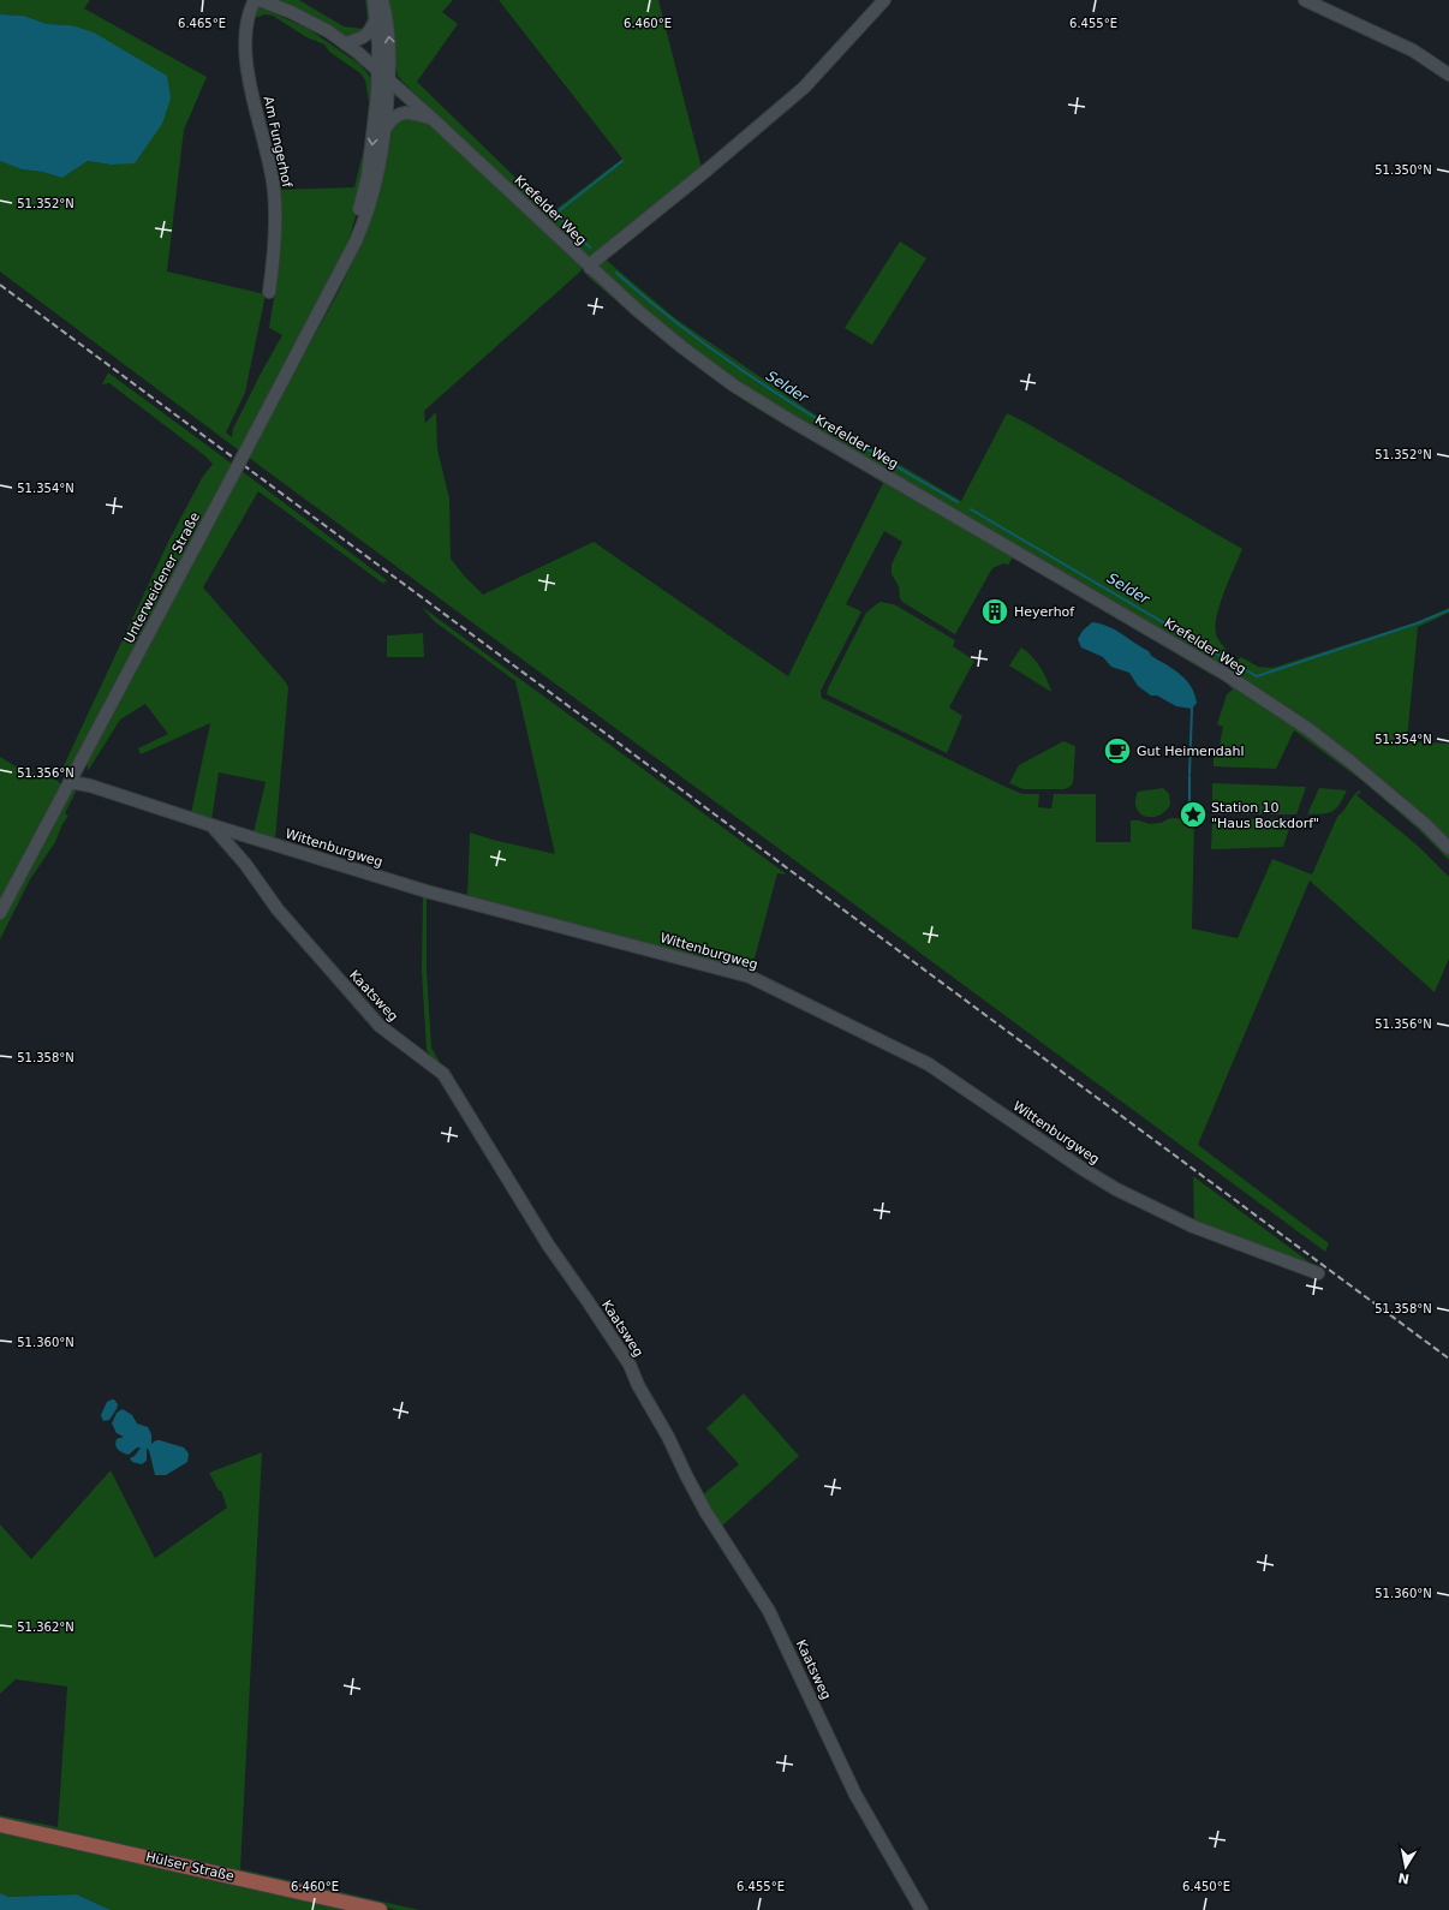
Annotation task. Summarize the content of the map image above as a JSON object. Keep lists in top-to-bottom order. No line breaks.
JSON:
{"streets":{"main road":["Hülser Straße"],"street":["Am Fungerhof","Krefelder Weg","Unterweidener Straße","Wittenburgweg","Kaatsweg"]},"crossings":[["Krefelder Weg","Unterweidener Straße"],["Unterweidener Straße","Wittenburgweg"],["Wittenburgweg","Kaatsweg"]],"water":["Selder"],"places":{"building":["Heyerhof"],"cafe":["Gut Heimendahl"],"place":["Station 10 \"Haus Bockdorf\""]},"north":"bottom","coordinates":["6.465°E","6.460°E","6.455°E","51.350°N","51.352°N","51.354°N","51.356°N","51.358°N","51.360°N","51.362°N","6.450°E"]}
